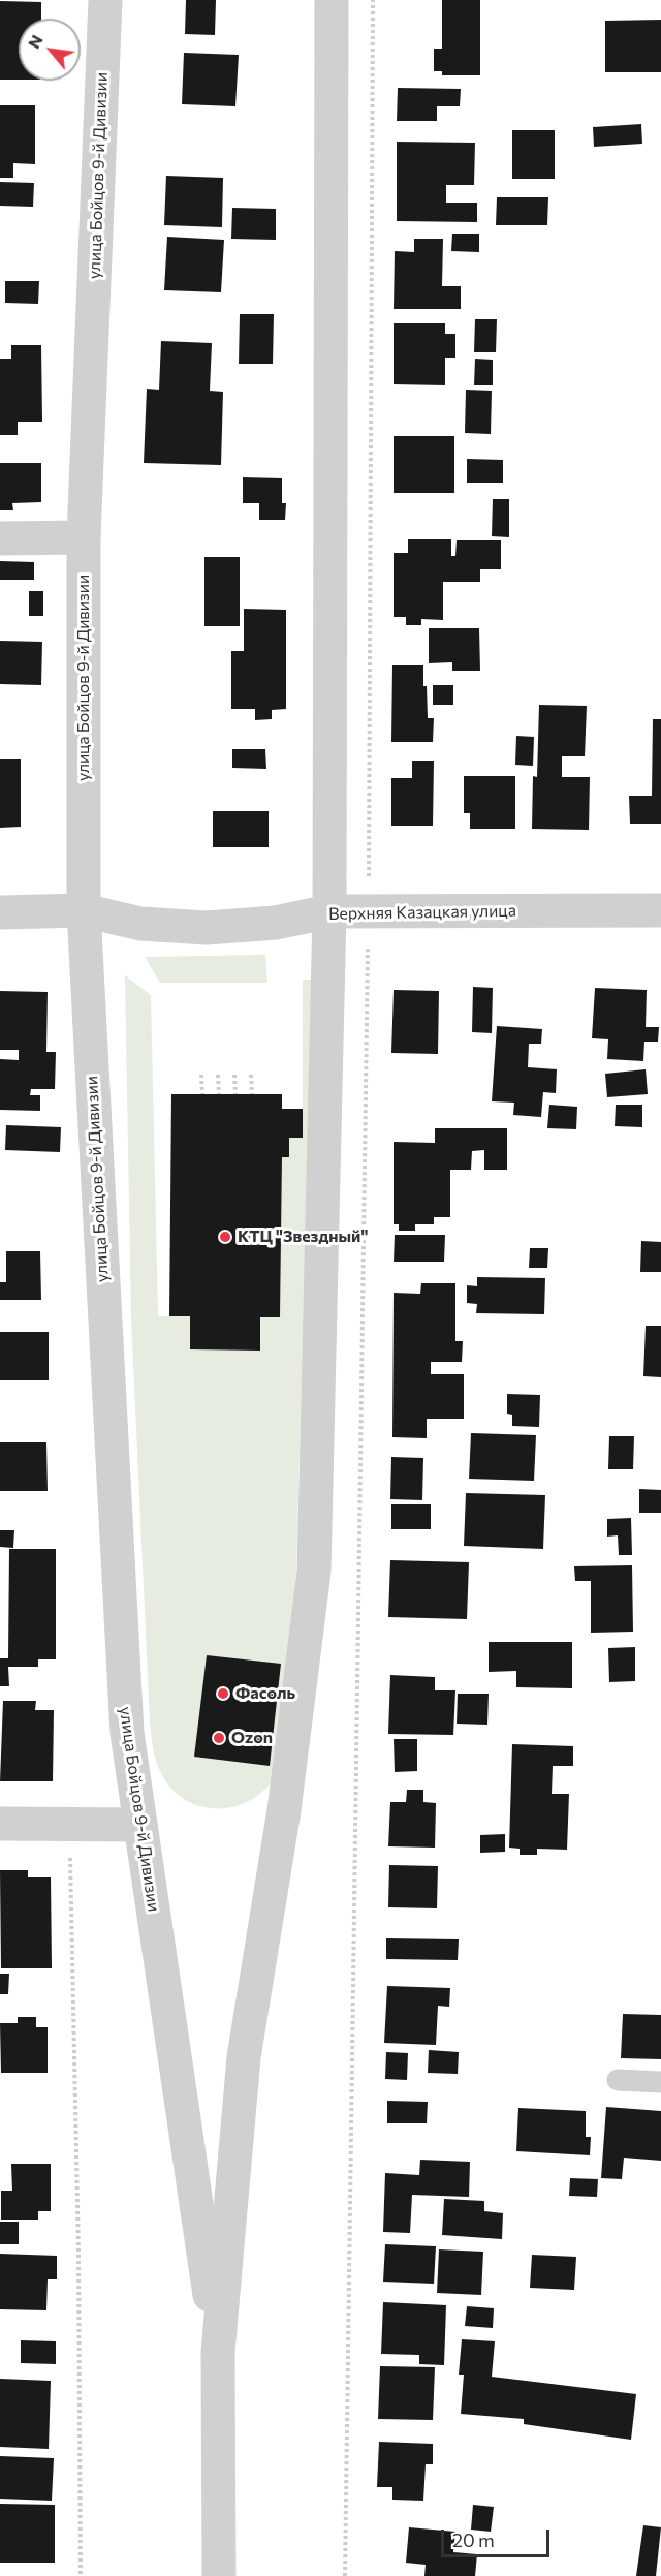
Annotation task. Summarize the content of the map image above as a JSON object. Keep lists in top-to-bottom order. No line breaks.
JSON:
{"streets":{"street":["улица Бойцов 9-й Дивизии","Верхняя Казацкая улица"]},"crossings":[["улица Бойцов 9-й Дивизии","Верхняя Казацкая улица"]],"places":["КТЦ \"Звездный\"","Фасоль","Ozon"],"scale_bar":"20 m","north":"top left"}
